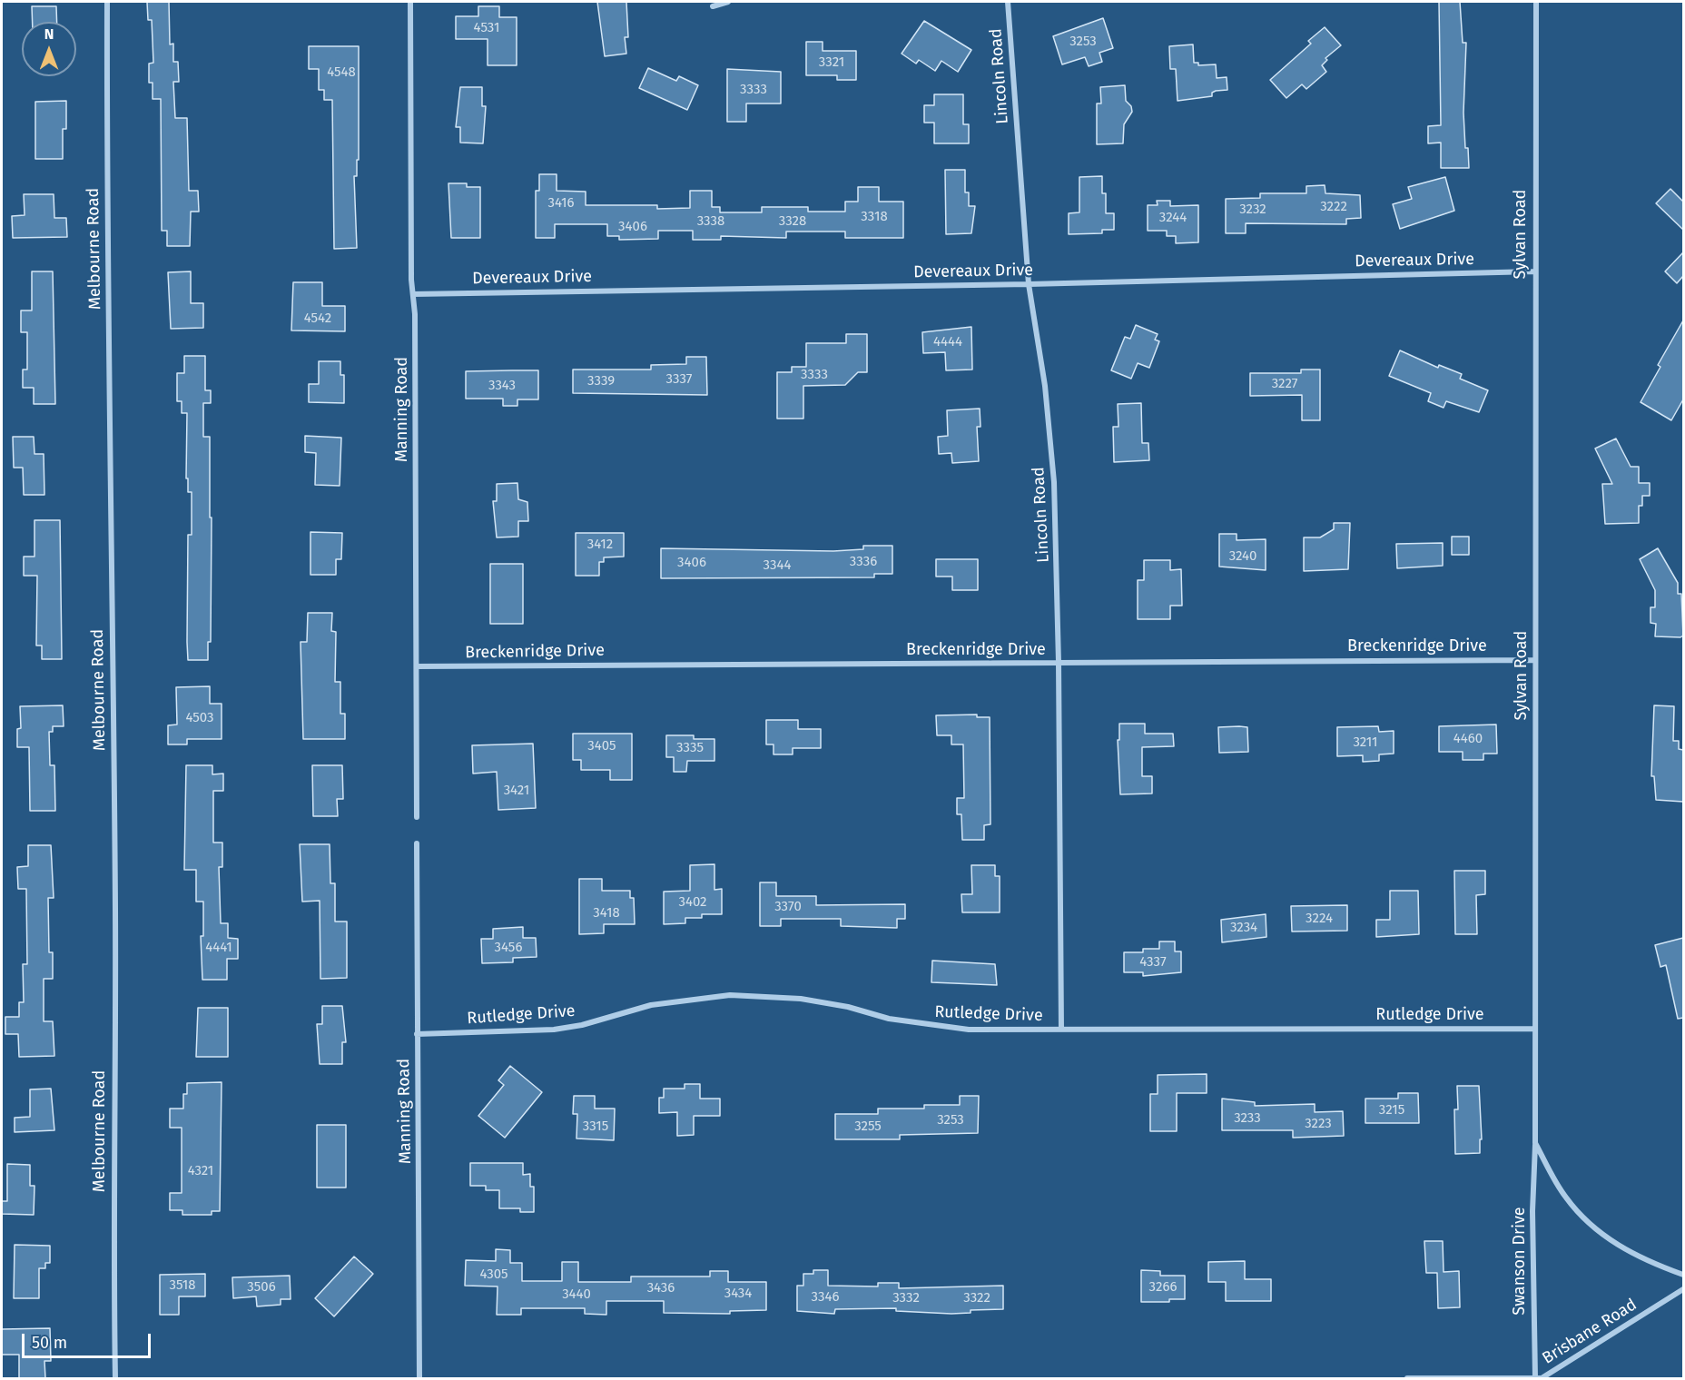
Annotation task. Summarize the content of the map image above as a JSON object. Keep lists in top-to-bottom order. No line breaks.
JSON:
{"streets":{"street":["Lincoln Road","Sylvan Road","Melbourne Road","Devereaux Drive","Manning Road","Breckenridge Drive","Rutledge Drive","Swanson Drive","Brisbane Road"]},"crossings":[["Lincoln Road","Devereaux Drive"],["Lincoln Road","Breckenridge Drive"],["Lincoln Road","Rutledge Drive"],["Sylvan Road","Devereaux Drive"],["Sylvan Road","Breckenridge Drive"],["Sylvan Road","Rutledge Drive"],["Sylvan Road","Swanson Drive"],["Devereaux Drive","Manning Road"],["Manning Road","Breckenridge Drive"],["Manning Road","Rutledge Drive"],["Swanson Drive","Brisbane Road"]],"house_numbers":["4531","3253","3321","4548","3333","3416","3222","3232","3318","3244","3338","3328","3406","4542","4444","3333","3337","3339","3227","3343","3412","3240","3336","3406","3344","4503","4460","3211","3405","3335","3421","3402","3370","3418","3224","3234","4441","3456","4337","3215","3233","3253","3223","3315","3255","4321","4305","3518","3506","3266","3436","3434","3440","3346","3332","3322"],"scale_bar":"50 m","north":"top"}
